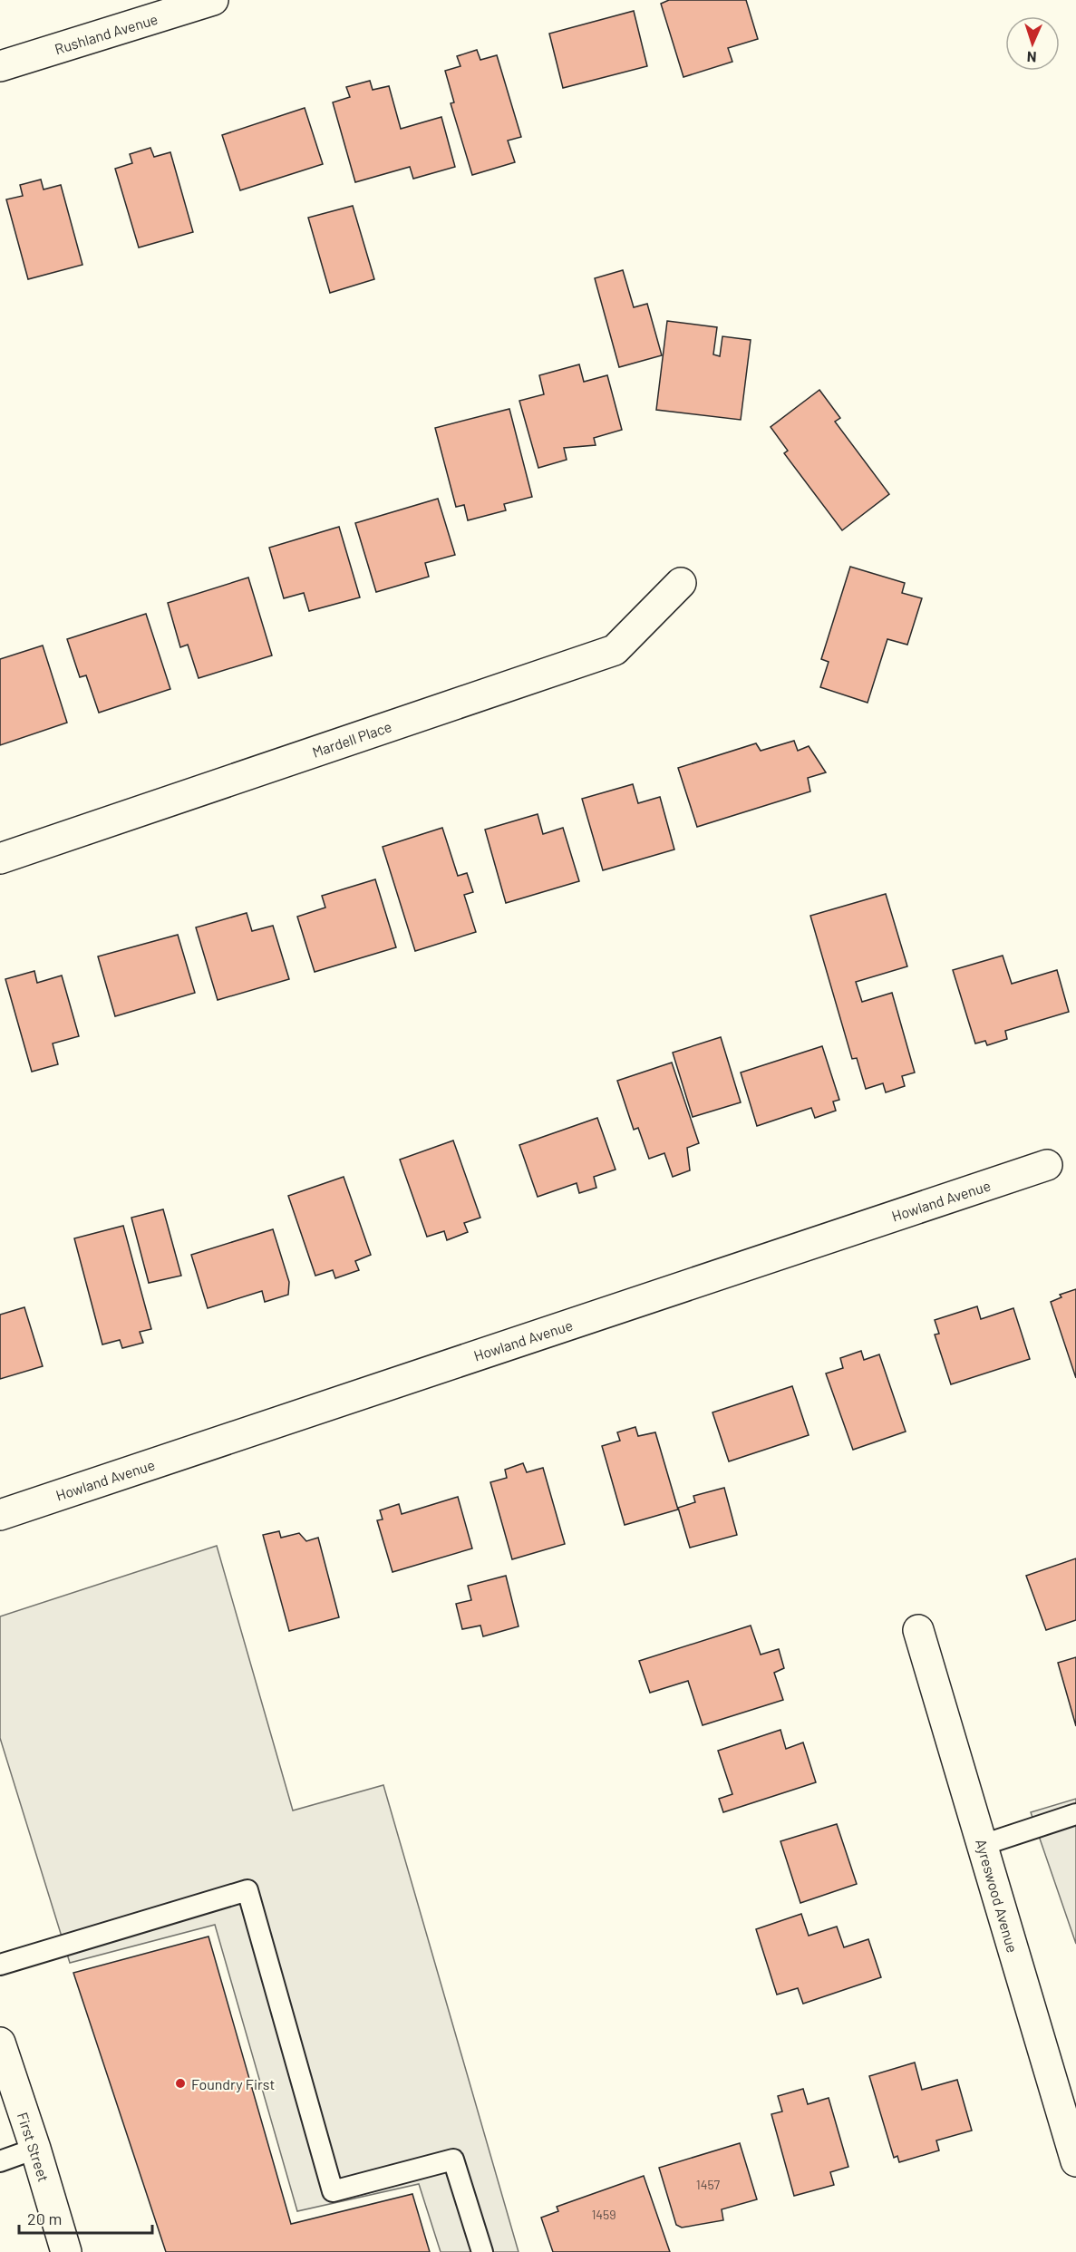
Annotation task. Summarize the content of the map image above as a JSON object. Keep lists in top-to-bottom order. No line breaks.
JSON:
{"streets":{"street":["Rushland Avenue","Mardell Place","Howland Avenue","Ayreswood Avenue","First Street"]},"places":["Foundry First"],"house_numbers":["1457","1459"],"scale_bar":"20 m","north":"bottom"}
